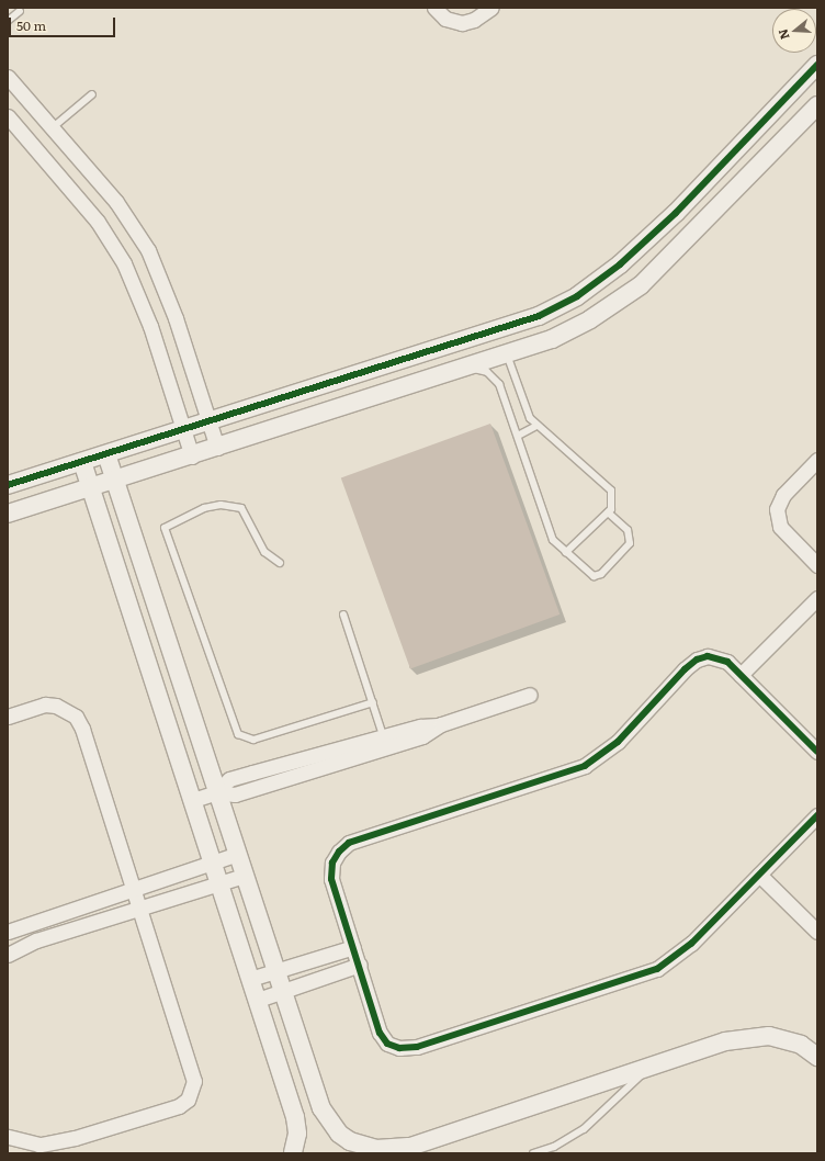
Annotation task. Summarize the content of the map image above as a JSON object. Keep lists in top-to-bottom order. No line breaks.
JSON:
{"scale_bar":"50 m","north":"left"}
